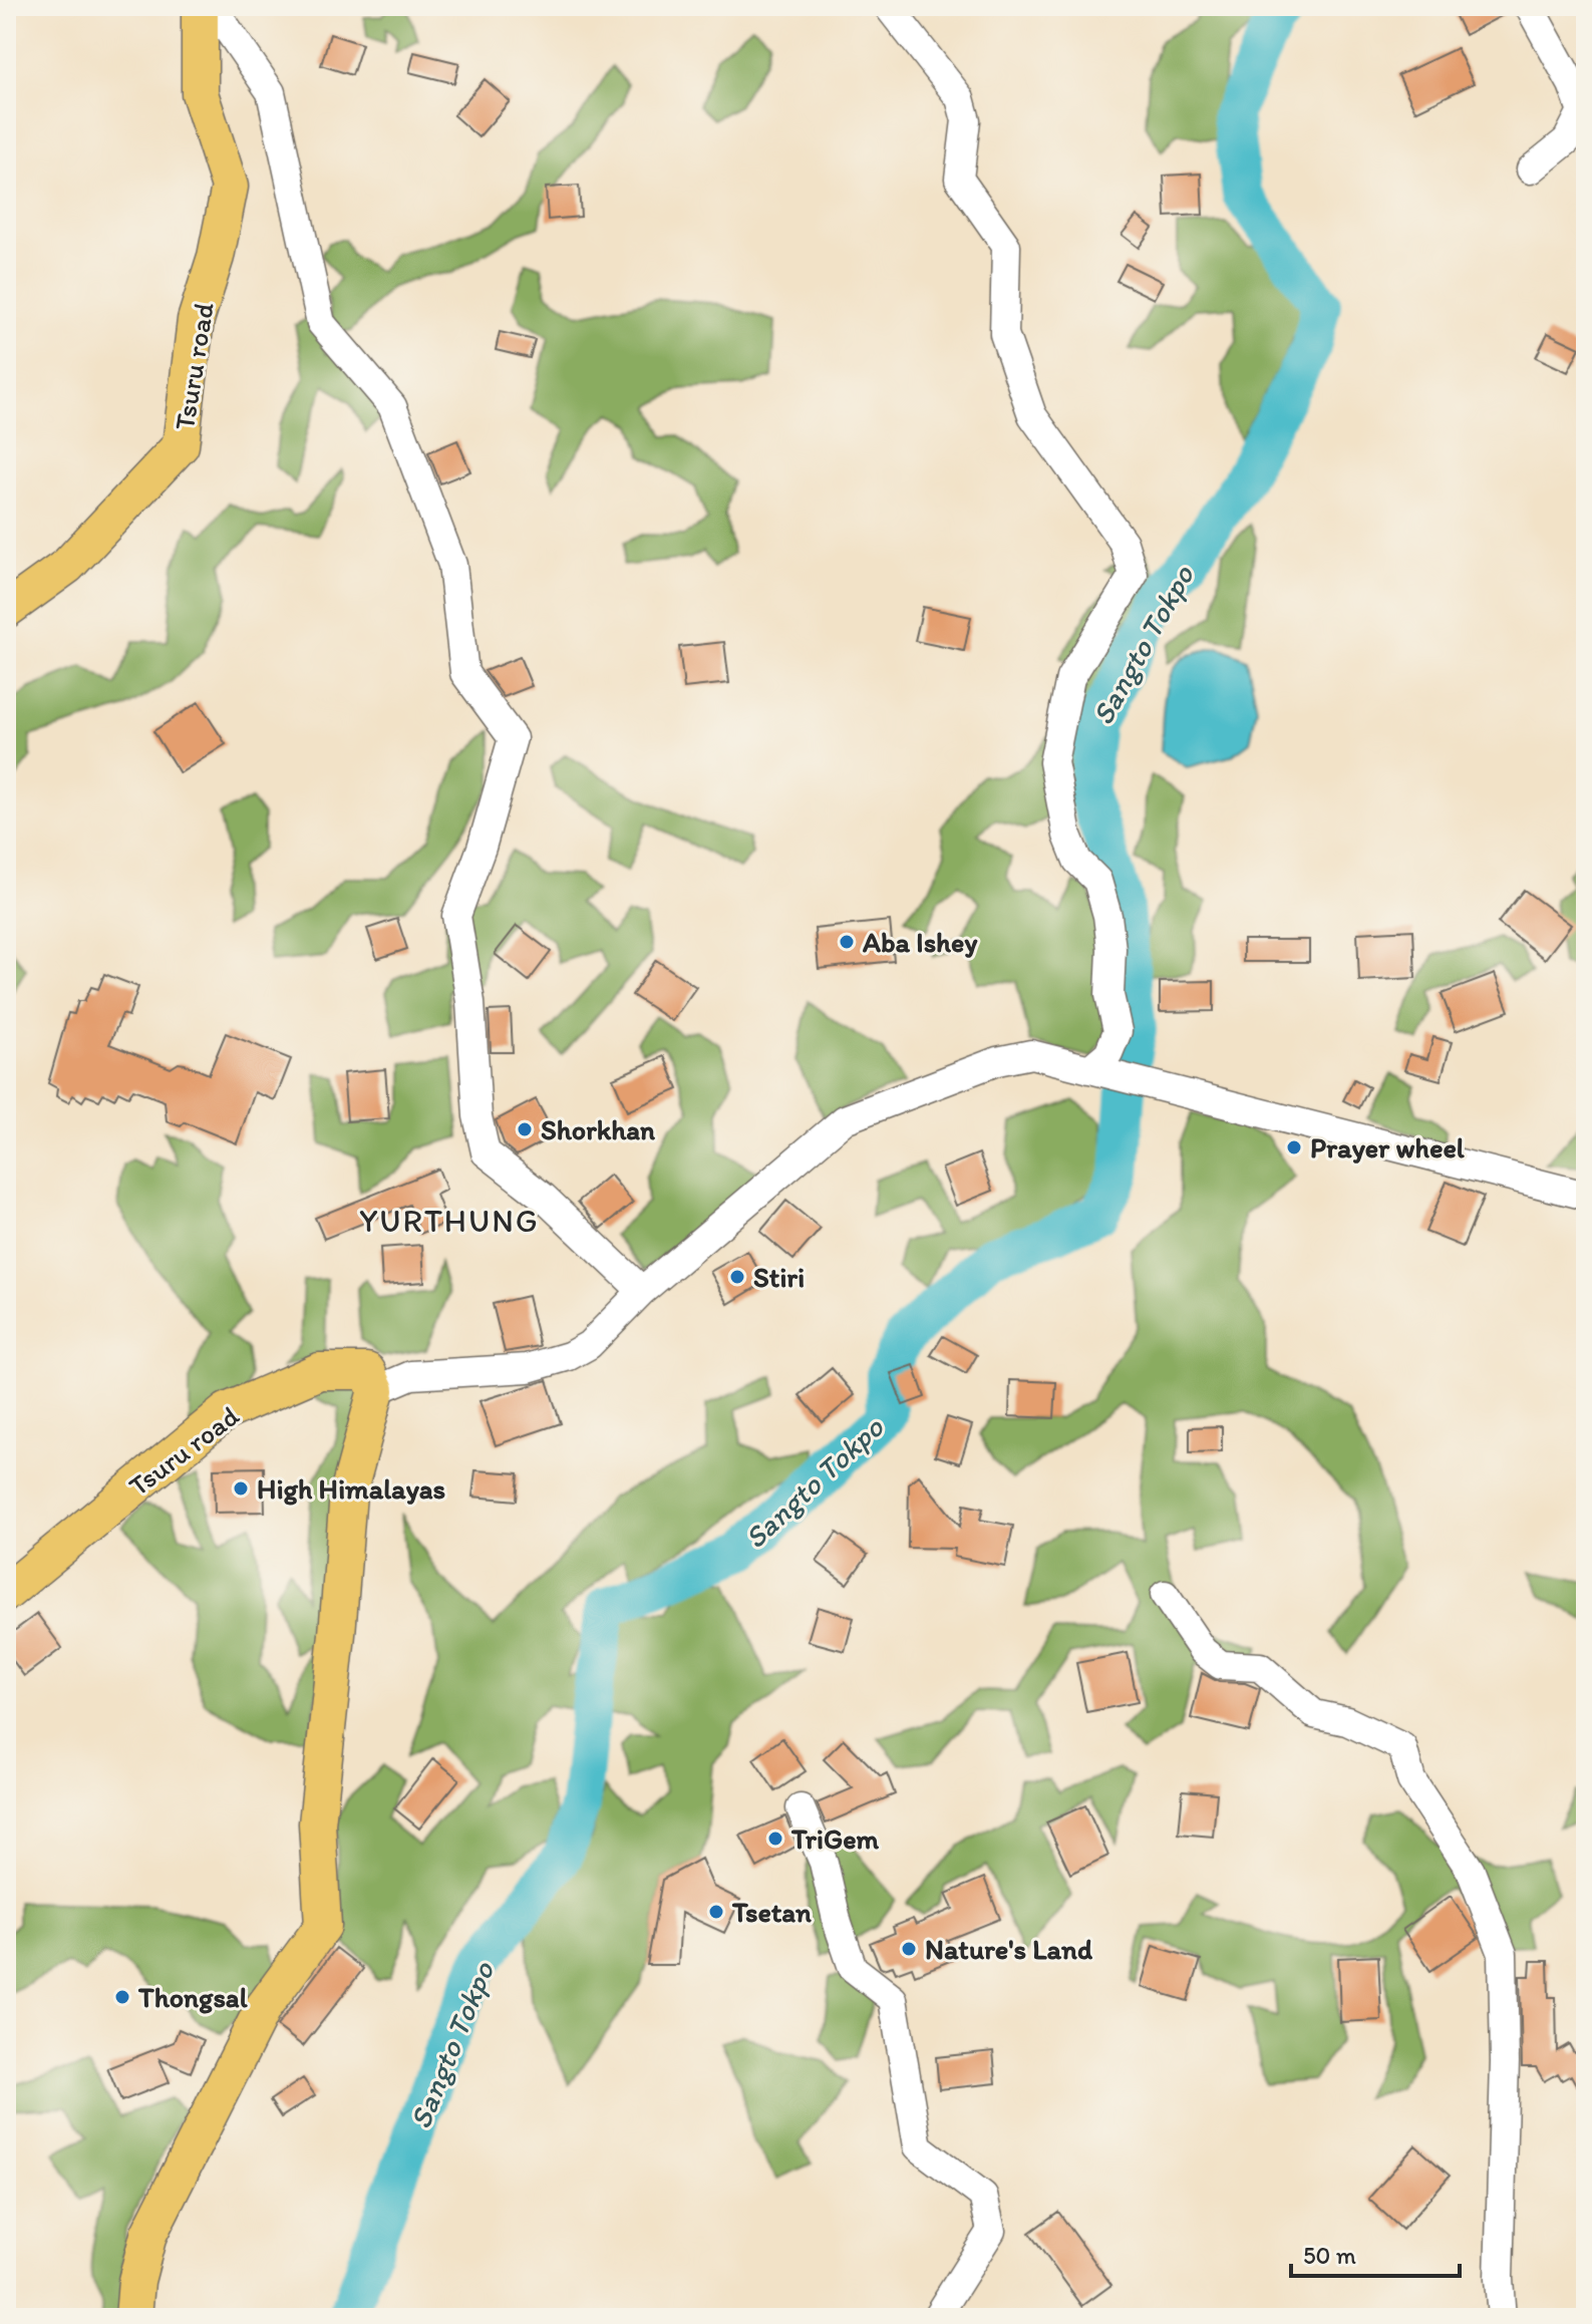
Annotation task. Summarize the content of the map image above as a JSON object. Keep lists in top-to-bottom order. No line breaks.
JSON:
{"streets":{"main road":["Tsuru road"]},"districts":["YURTHUNG"],"water":["Sangto Tokpo"],"places":["Aba Ishey","Shorkhan","Prayer wheel","Stiri","High Himalayas","TriGem","Tsetan","Nature's Land","Thongsal"],"scale_bar":"50 m"}
